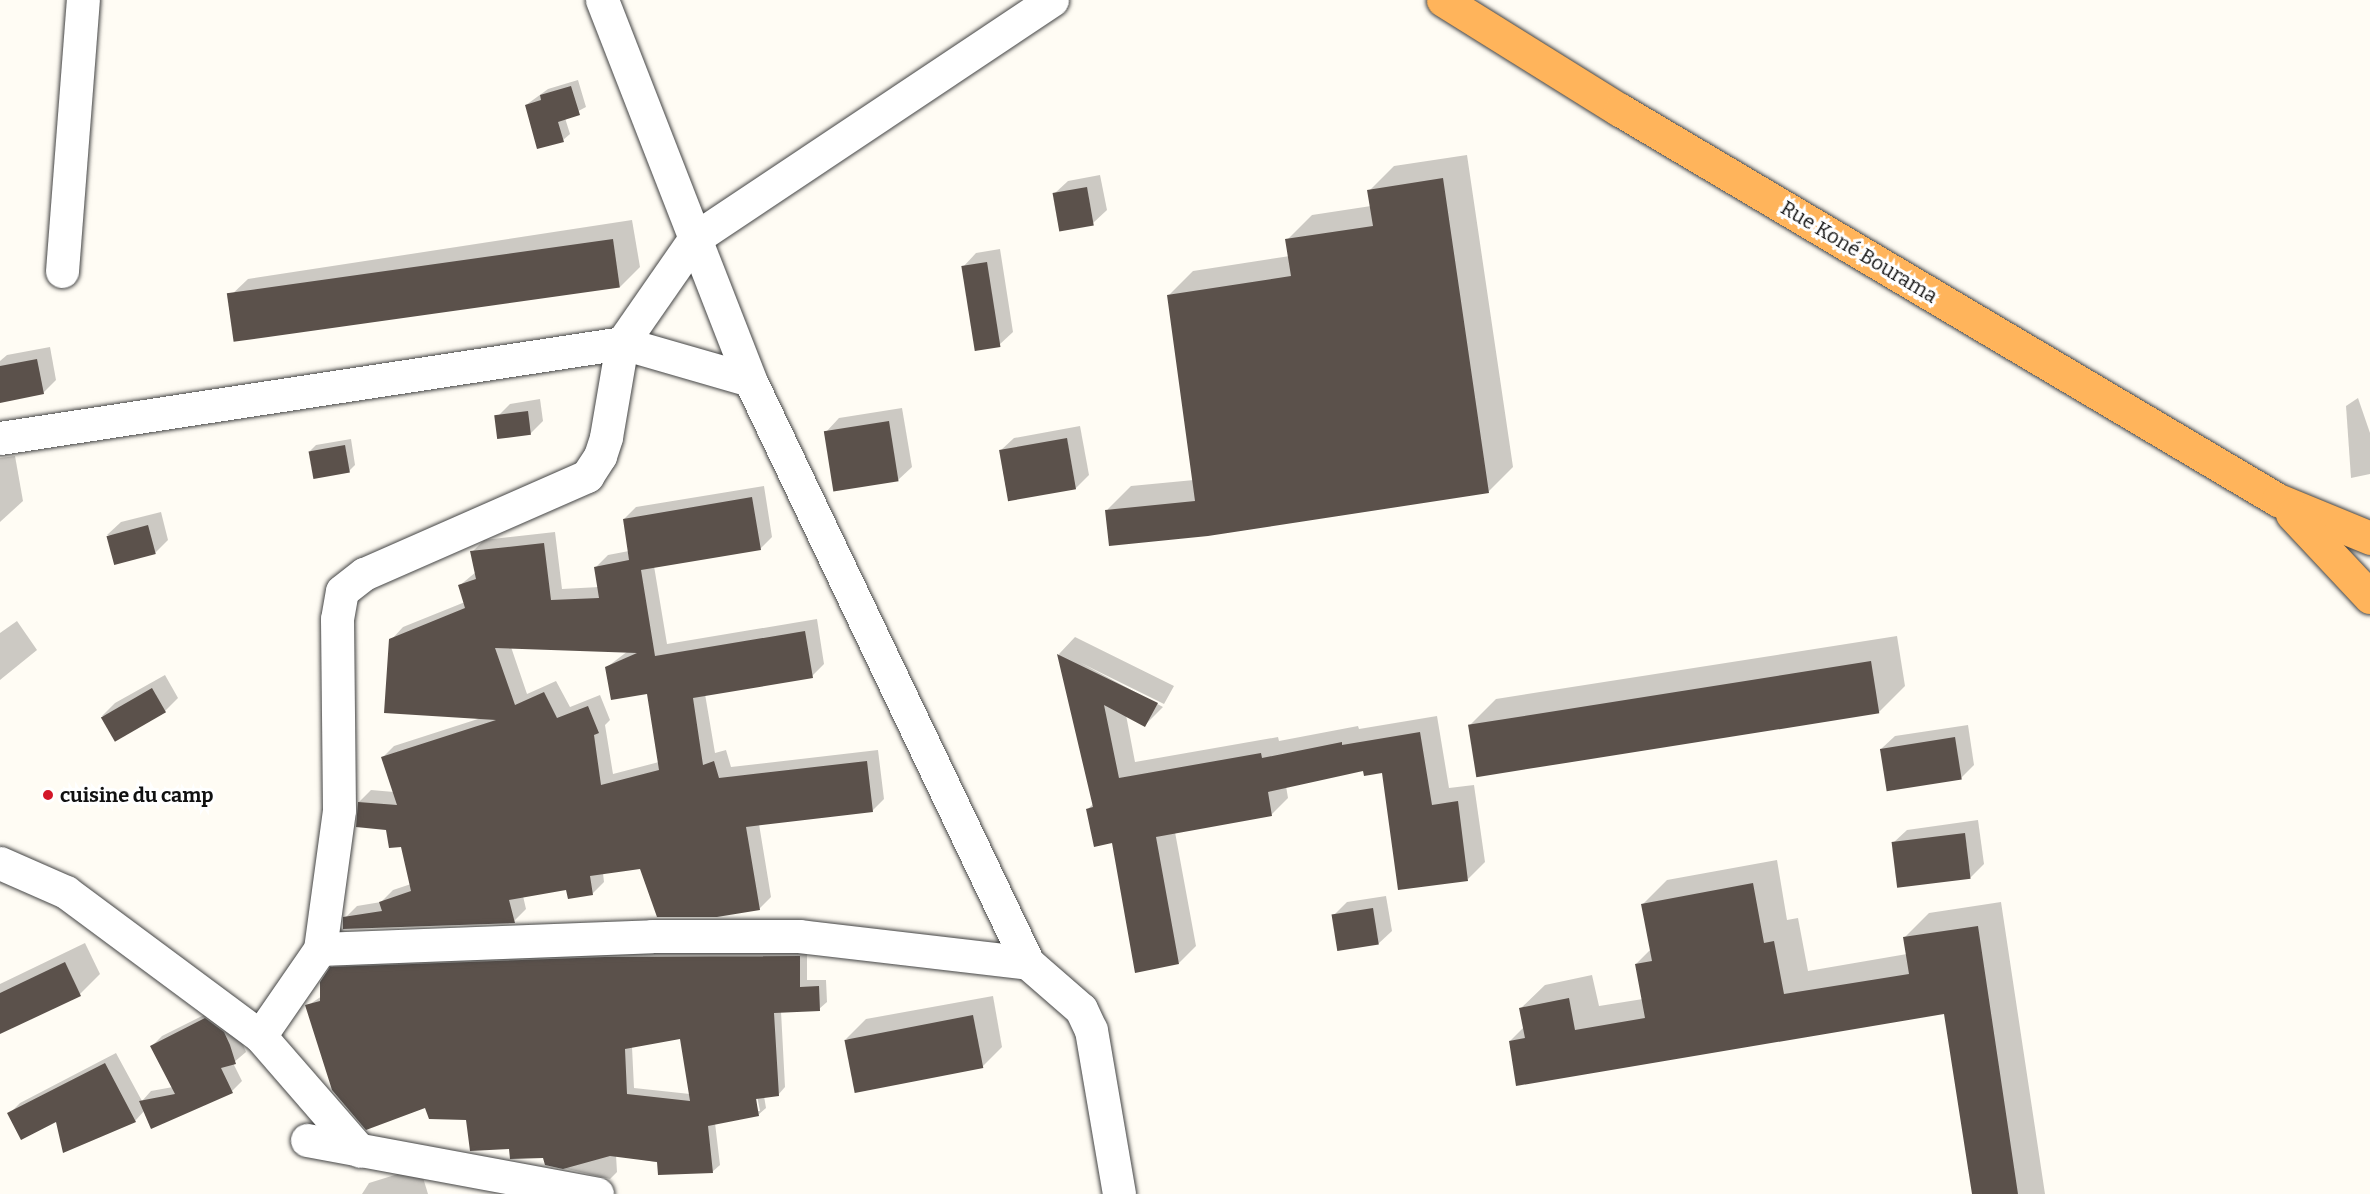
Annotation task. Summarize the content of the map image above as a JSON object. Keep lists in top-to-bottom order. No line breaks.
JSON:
{"streets":{"highway":["Rue Koné Bourama"]},"places":["cuisine du camp"]}
